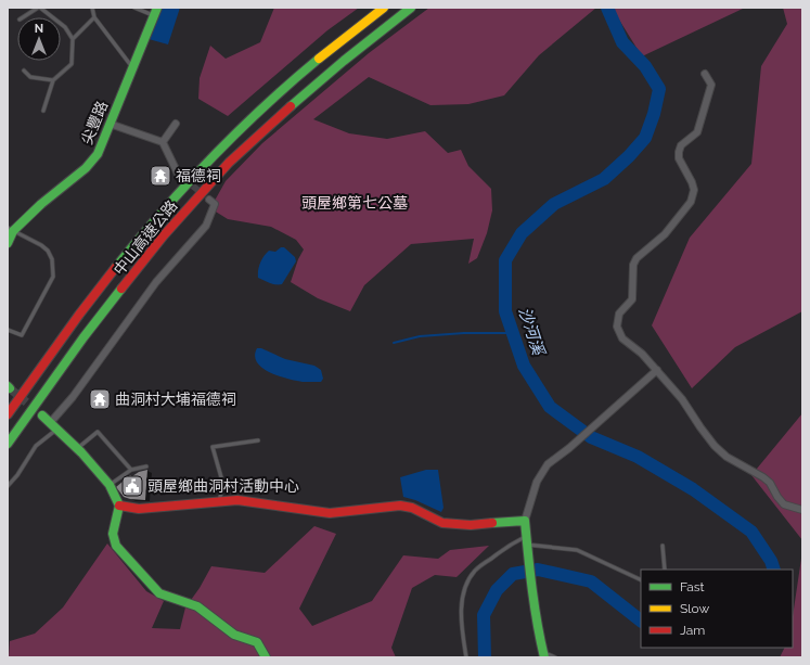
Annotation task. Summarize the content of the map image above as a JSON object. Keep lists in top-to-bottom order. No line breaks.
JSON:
{"streets":{"main road":["尖豐路","中山高速公路"]},"water":["沙河溪"],"parks":["頭屋鄉第七公墓"],"places":{"temple":["福德祠","曲洞村大埔福德祠"],"public building":["頭屋鄉曲洞村活動中心"]},"legend":["Fast","Slow","Jam"],"north":"top"}
